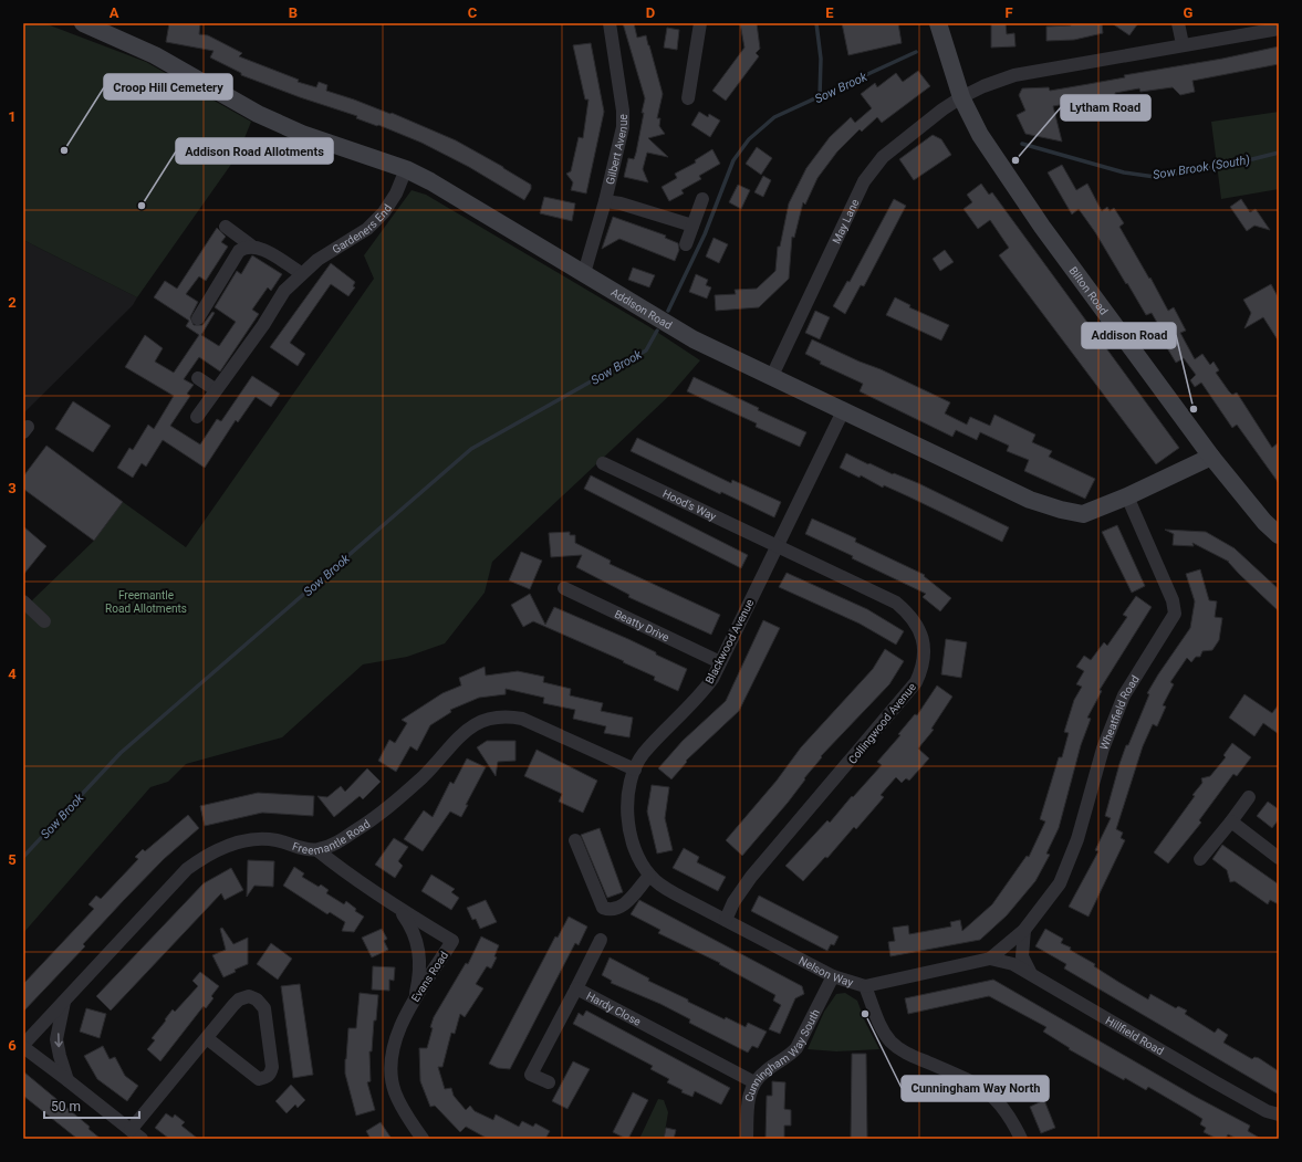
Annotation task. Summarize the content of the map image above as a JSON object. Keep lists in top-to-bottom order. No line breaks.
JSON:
{"streets":{"street":["Gilbert Avenue","May Lane","Gardeners End","Bilton Road","Addison Road","Hood's Way","Beatty Drive","Blackwood Avenue","Wheatfield Road","Collingwood Avenue","Freemantle Road","Nelson Way","Evans Road","Hardy Close","Hillfield Road","Cunningham Way South"]},"crossings":[["Gilbert Avenue","Addison Road"],["May Lane","Bilton Road"],["May Lane","Addison Road"],["Gardeners End","Addison Road"],["Bilton Road","Addison Road"],["Addison Road","Blackwood Avenue"],["Addison Road","Wheatfield Road"],["Hood's Way","Blackwood Avenue"],["Hood's Way","Collingwood Avenue"],["Beatty Drive","Blackwood Avenue"],["Blackwood Avenue","Collingwood Avenue"],["Blackwood Avenue","Freemantle Road"],["Blackwood Avenue","Nelson Way"],["Wheatfield Road","Nelson Way"],["Wheatfield Road","Hillfield Road"],["Collingwood Avenue","Nelson Way"],["Freemantle Road","Evans Road"],["Nelson Way","Cunningham Way South"],["Hardy Close","Cunningham Way South"]],"water":["Sow Brook","Sow Brook (South)"],"parks":["Freemantle Road Allotments"],"places":["Croop Hill Cemetery","Lytham Road","Addison Road Allotments","Addison Road","Cunningham Way North"],"scale_bar":"50 m","grid":{"columns":["A","B","C","D","E","F","G"],"rows":["1","2","3","4","5","6"]}}
